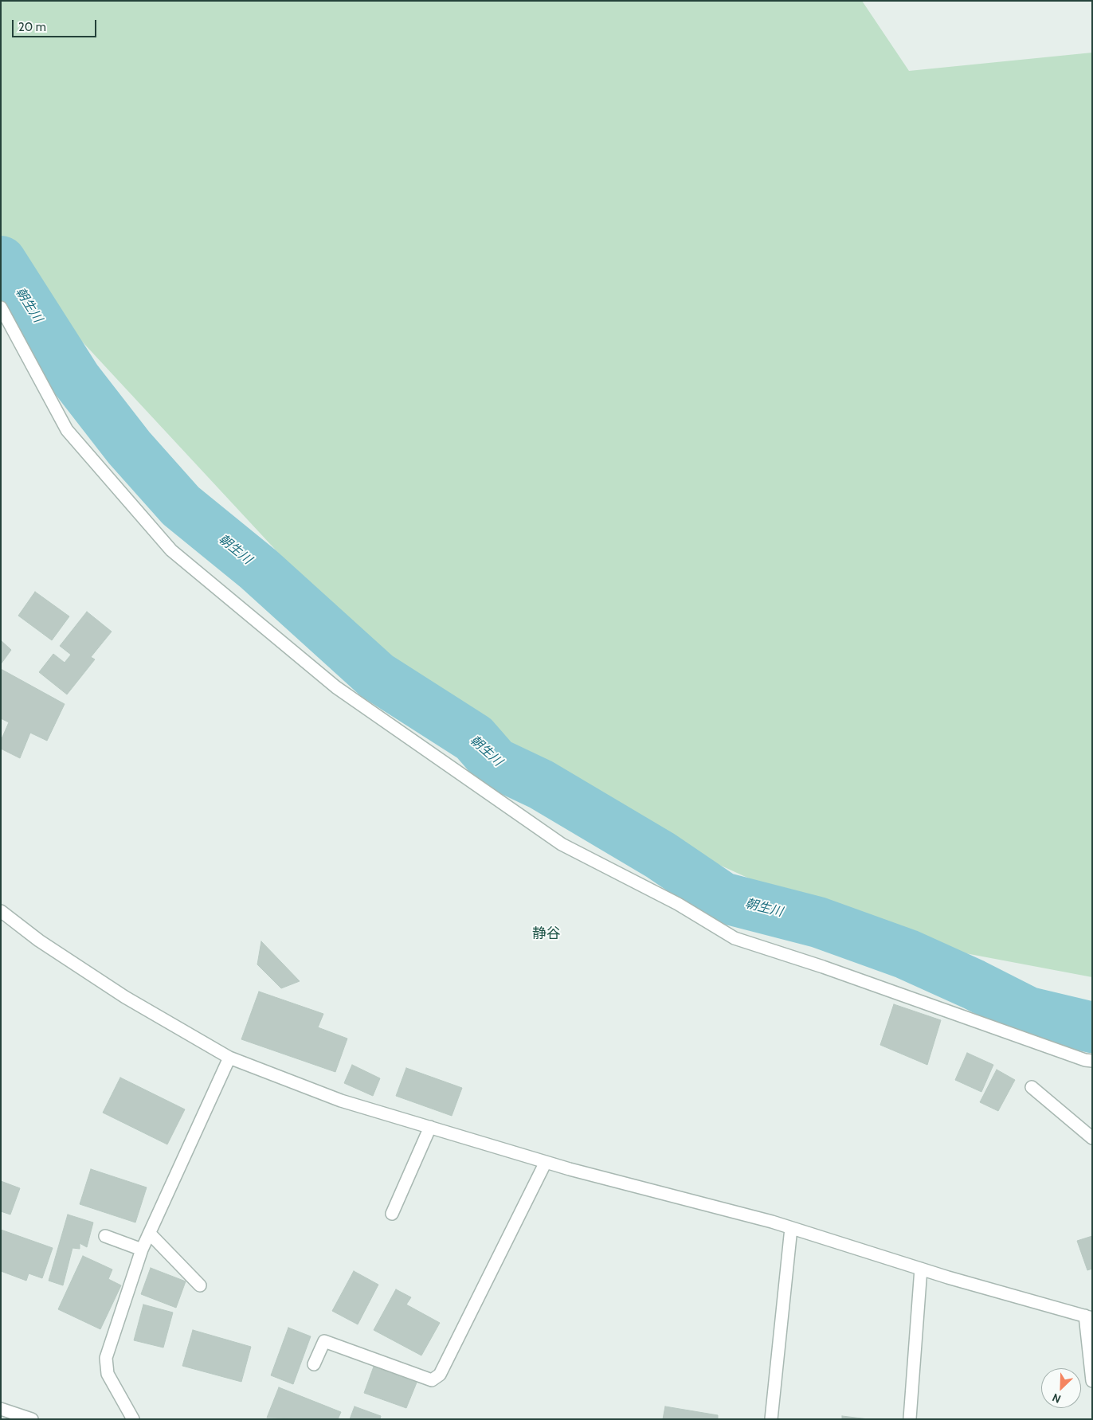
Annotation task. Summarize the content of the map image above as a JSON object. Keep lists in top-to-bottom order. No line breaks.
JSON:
{"districts":["静谷"],"water":["朝生川"],"scale_bar":"20 m","north":"bottom left"}
